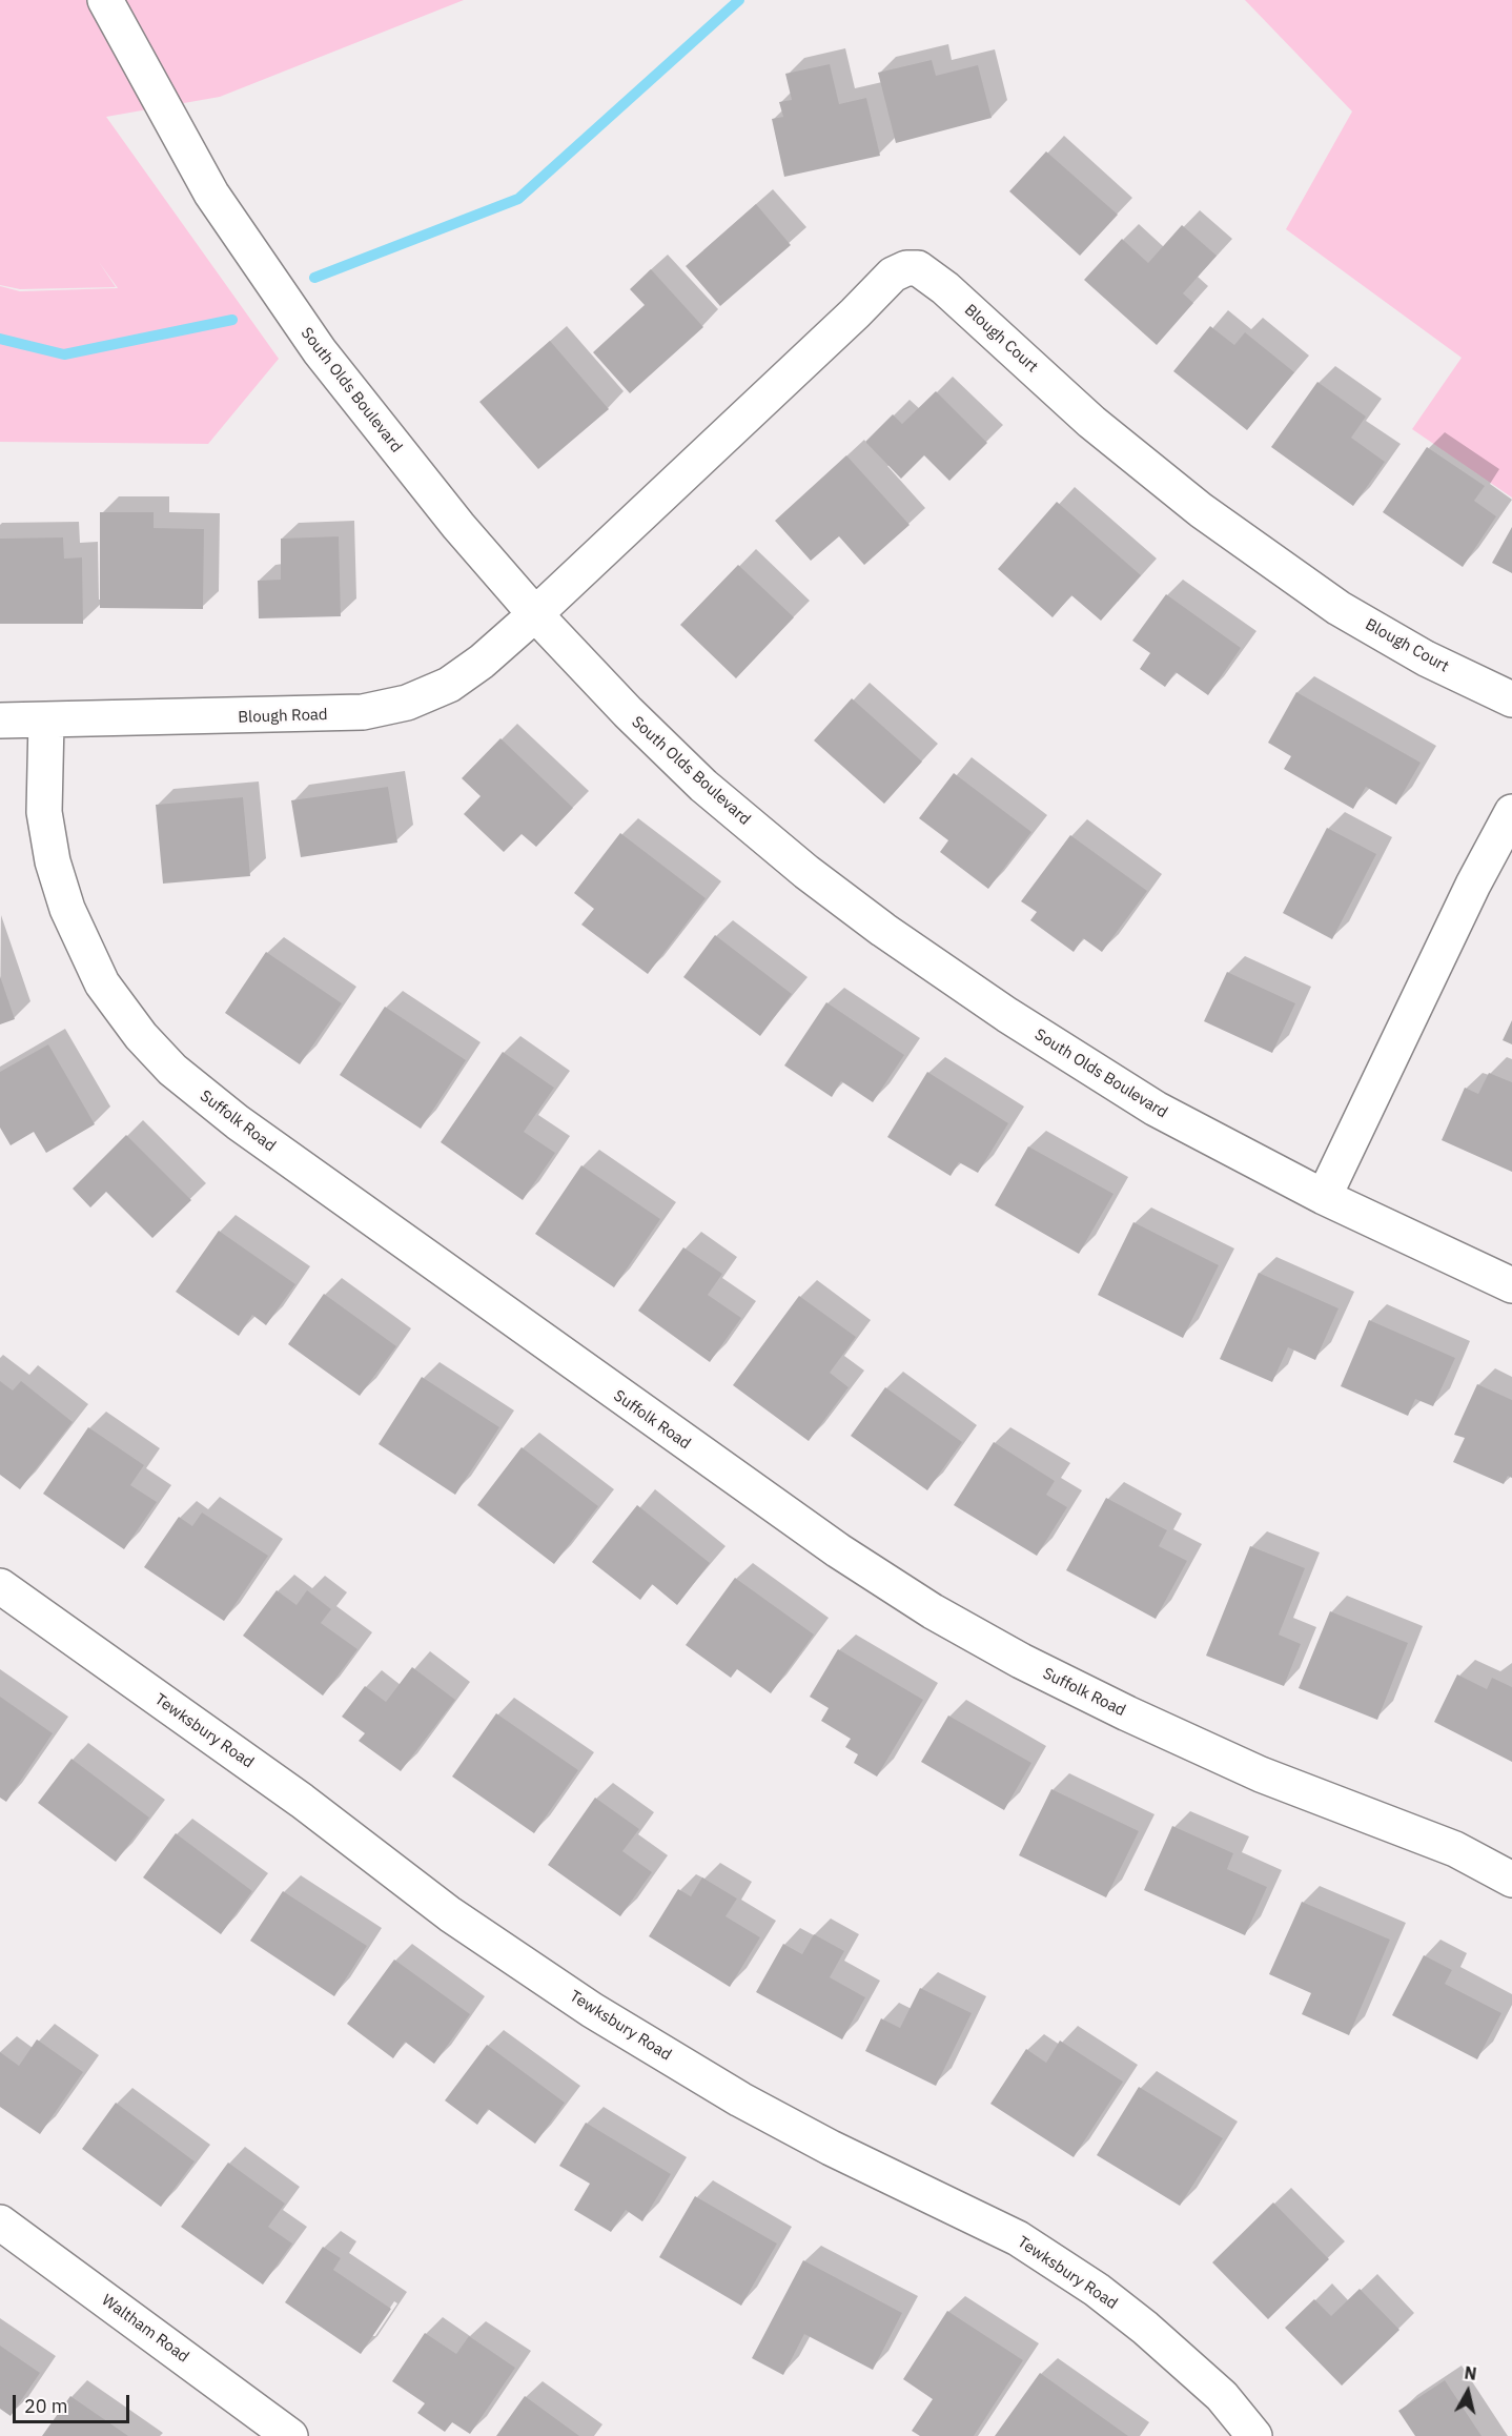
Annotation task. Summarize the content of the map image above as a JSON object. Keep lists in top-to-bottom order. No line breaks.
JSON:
{"streets":{"street":["Blough Court","South Olds Boulevard","Blough Road","Suffolk Road","Tewksbury Road","Waltham Road"]},"crossings":[["Blough Court","South Olds Boulevard"],["Blough Court","Blough Road"],["South Olds Boulevard","Blough Road"],["Blough Road","Suffolk Road"]],"scale_bar":"20 m","north":"top"}
